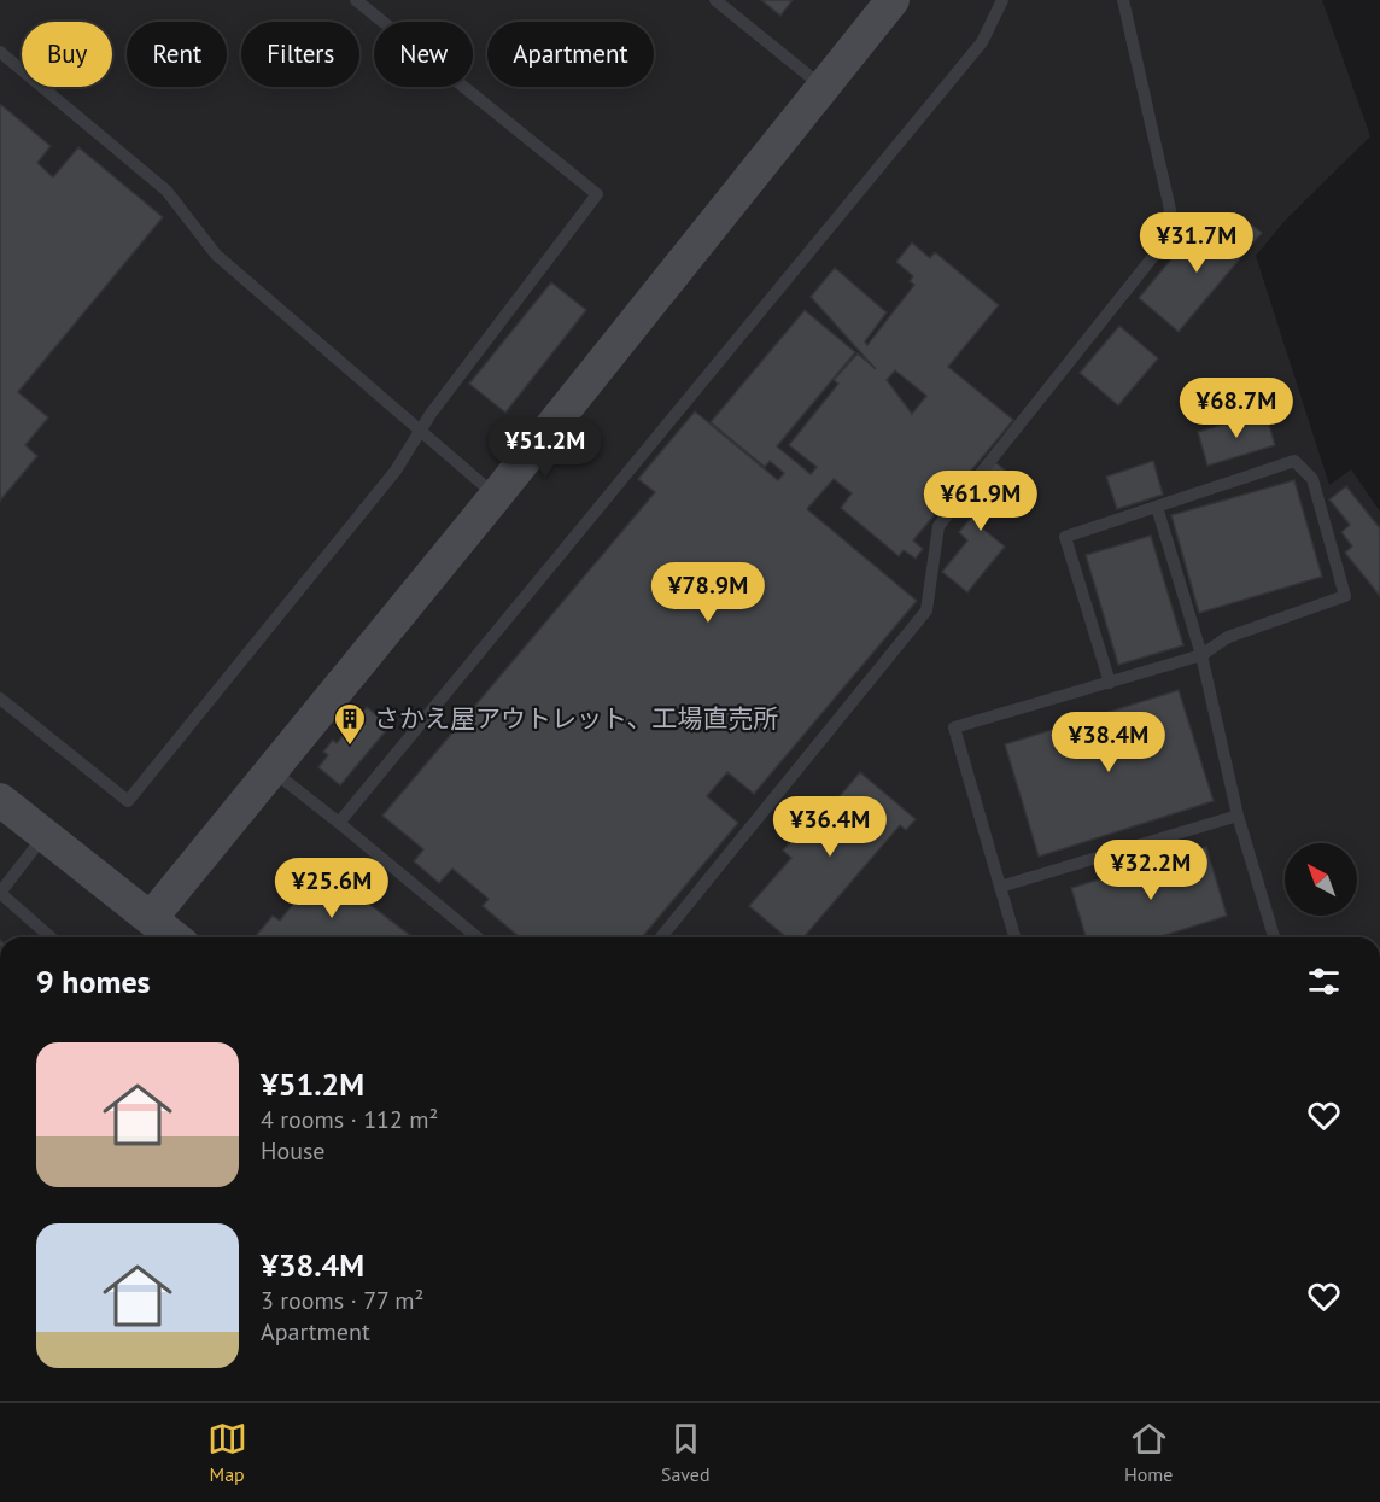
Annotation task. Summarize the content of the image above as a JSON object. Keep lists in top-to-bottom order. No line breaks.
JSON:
{"places":{"building":["さかえ屋アウトレット、工場直売所"]},"north":"top left","page":{"chip":["Buy","Rent","Filters","New","Apartment"],"price":["¥31.7M","¥68.7M","¥51.2M","¥61.9M","¥78.9M","¥38.4M","¥36.4M","¥32.2M","¥25.6M"],"heading":"9 homes","list":[{"name":"¥51.2M","note":"4 rooms · 112 m² · House"},{"name":"¥38.4M","note":"3 rooms · 77 m² · Apartment"}],"tabs":["Map","Saved","Home"]}}
